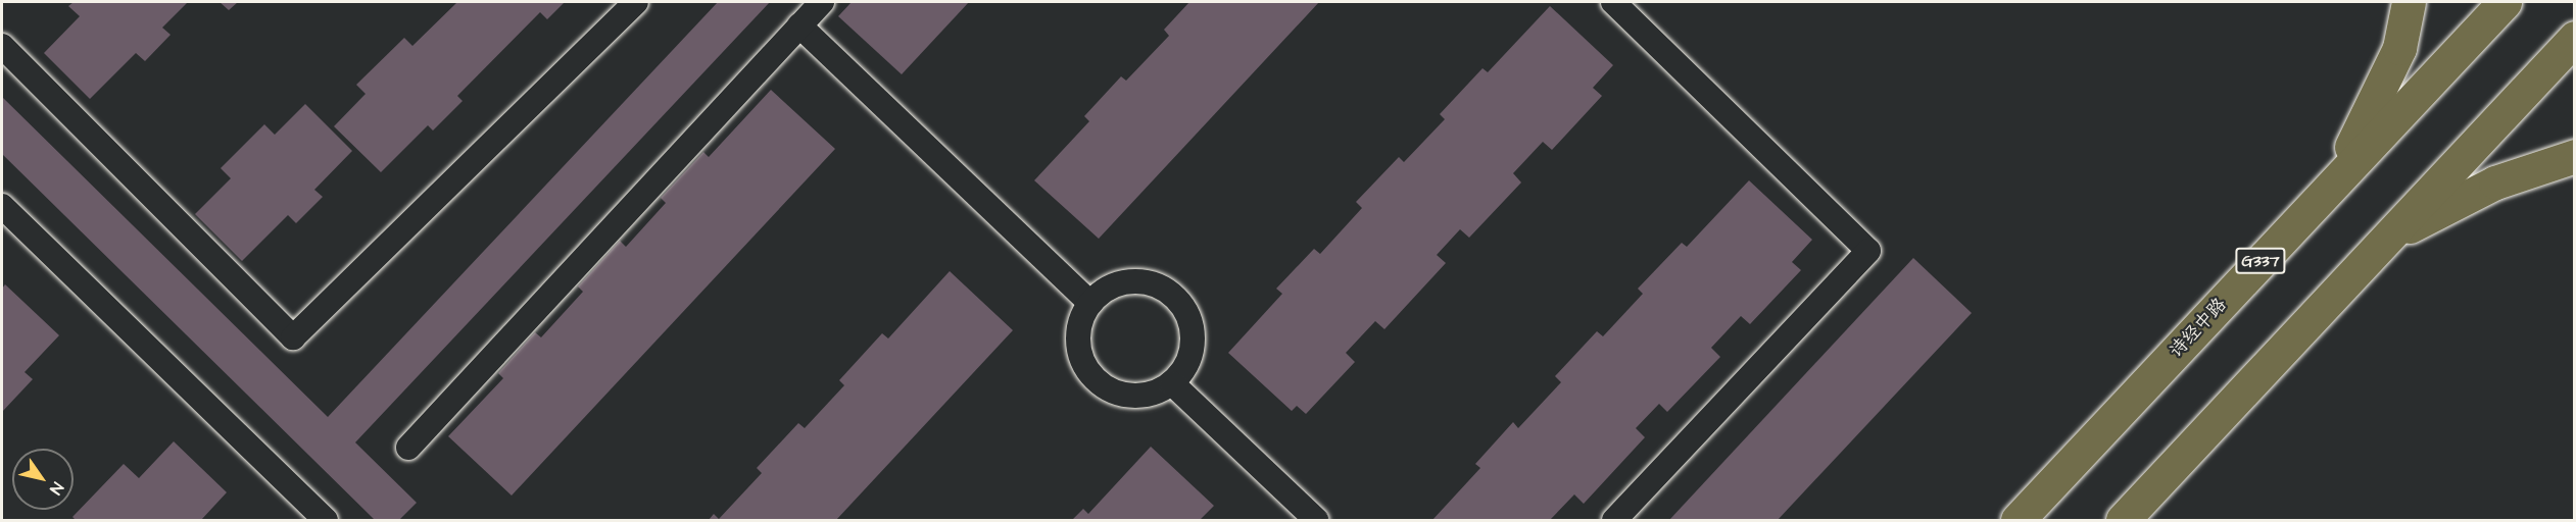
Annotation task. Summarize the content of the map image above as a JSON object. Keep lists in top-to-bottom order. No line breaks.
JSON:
{"streets":{"highway":["G337","诗经中路"]},"north":"bottom right"}
